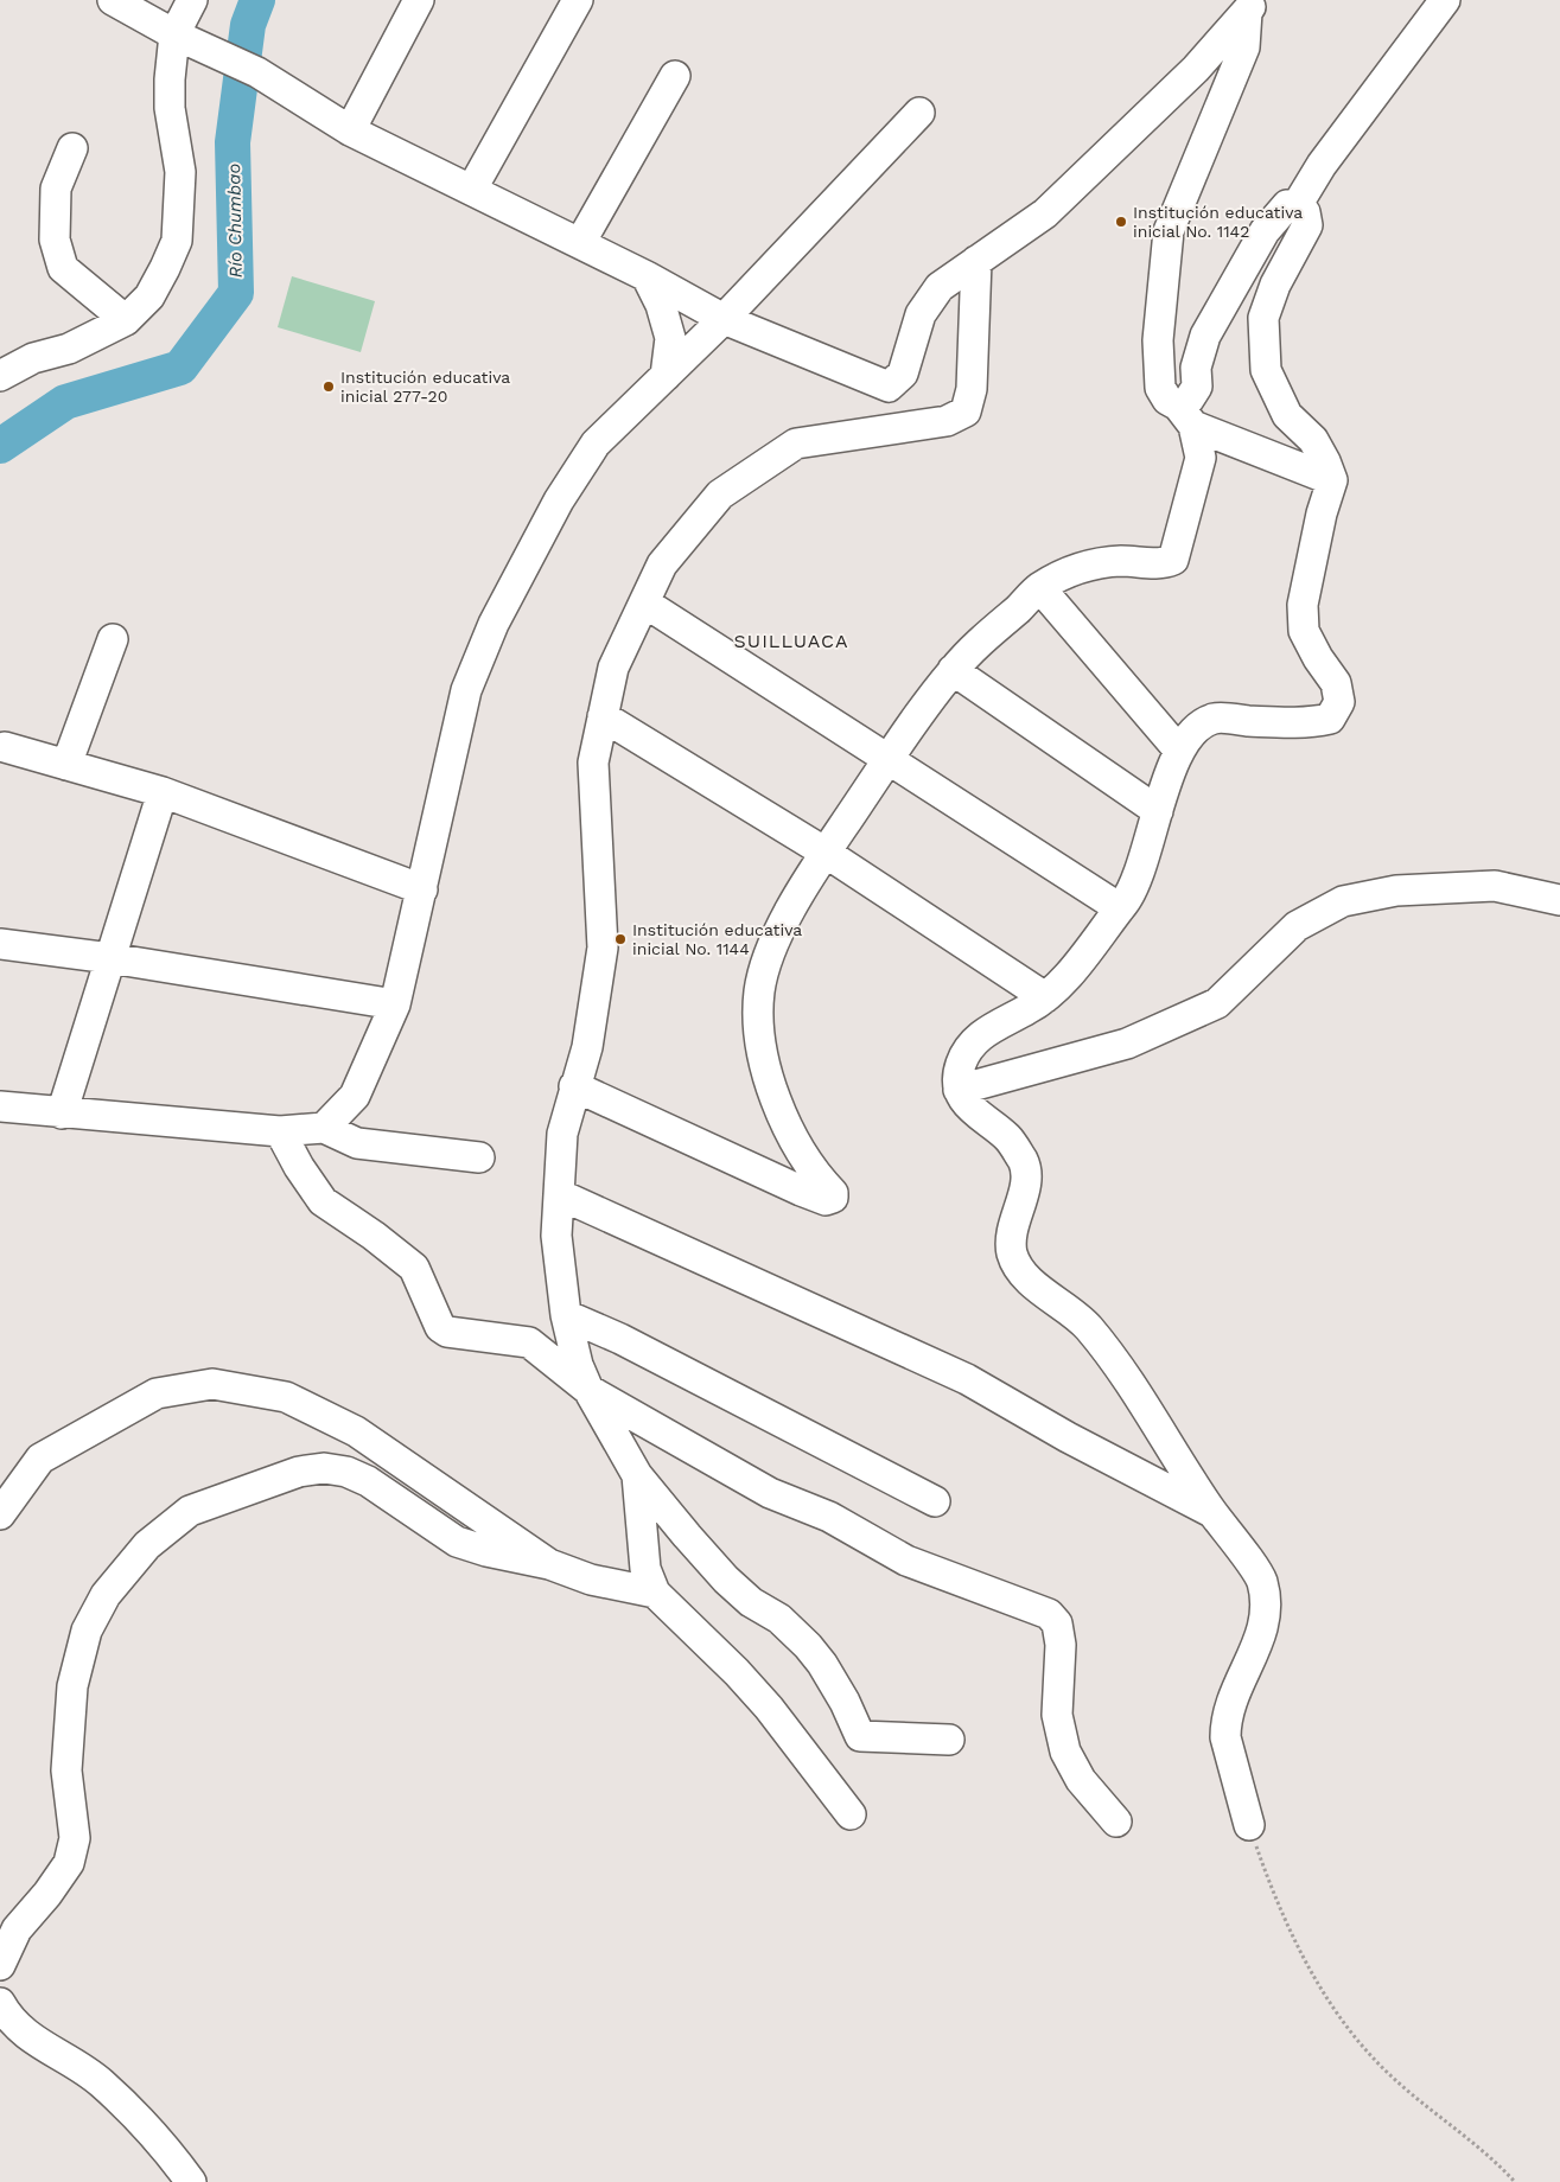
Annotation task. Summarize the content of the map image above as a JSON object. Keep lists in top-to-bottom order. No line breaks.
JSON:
{"districts":["SUILLUACA"],"water":["Río Chumbao"],"places":["Institución educativa inicial No. 1142","Institución educativa inicial 277-20","Institución educativa inicial No. 1144"]}
